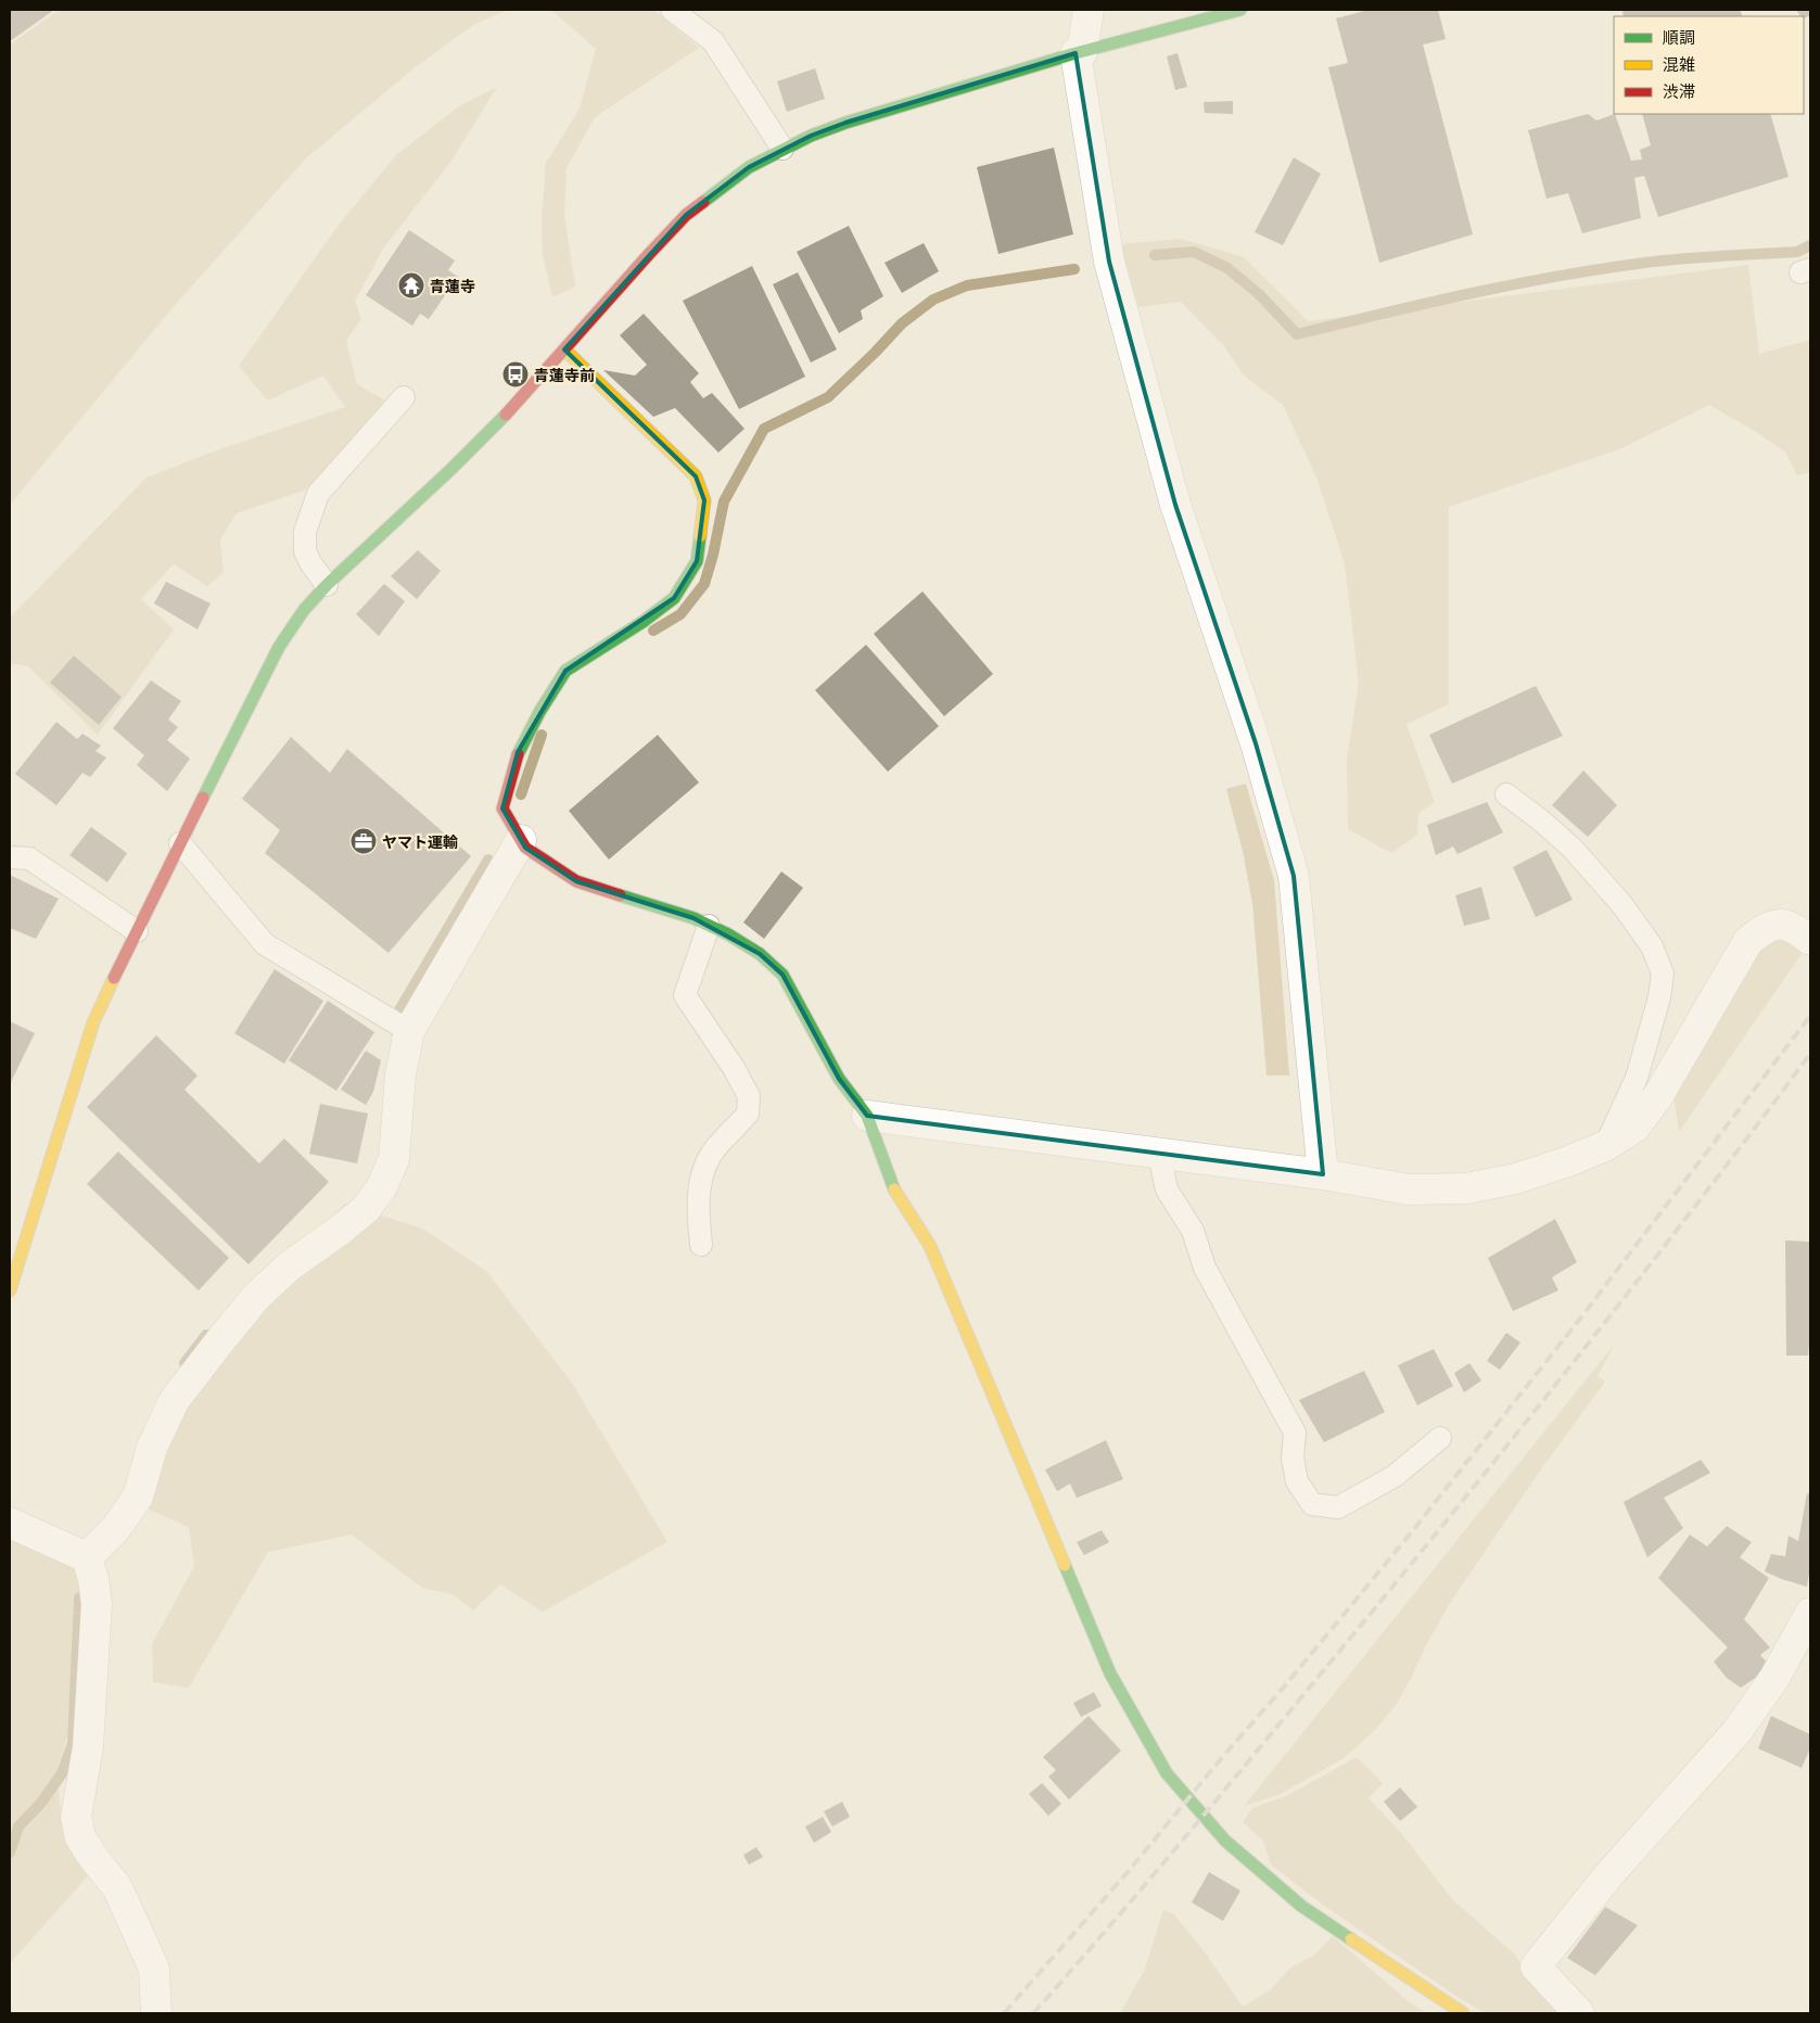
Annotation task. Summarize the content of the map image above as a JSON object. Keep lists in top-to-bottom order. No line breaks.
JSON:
{"places":{"temple":["青蓮寺"],"bus stop":["青蓮寺前"],"office":["ヤマト運輸"]},"legend":["順調","混雑","渋滞"]}
